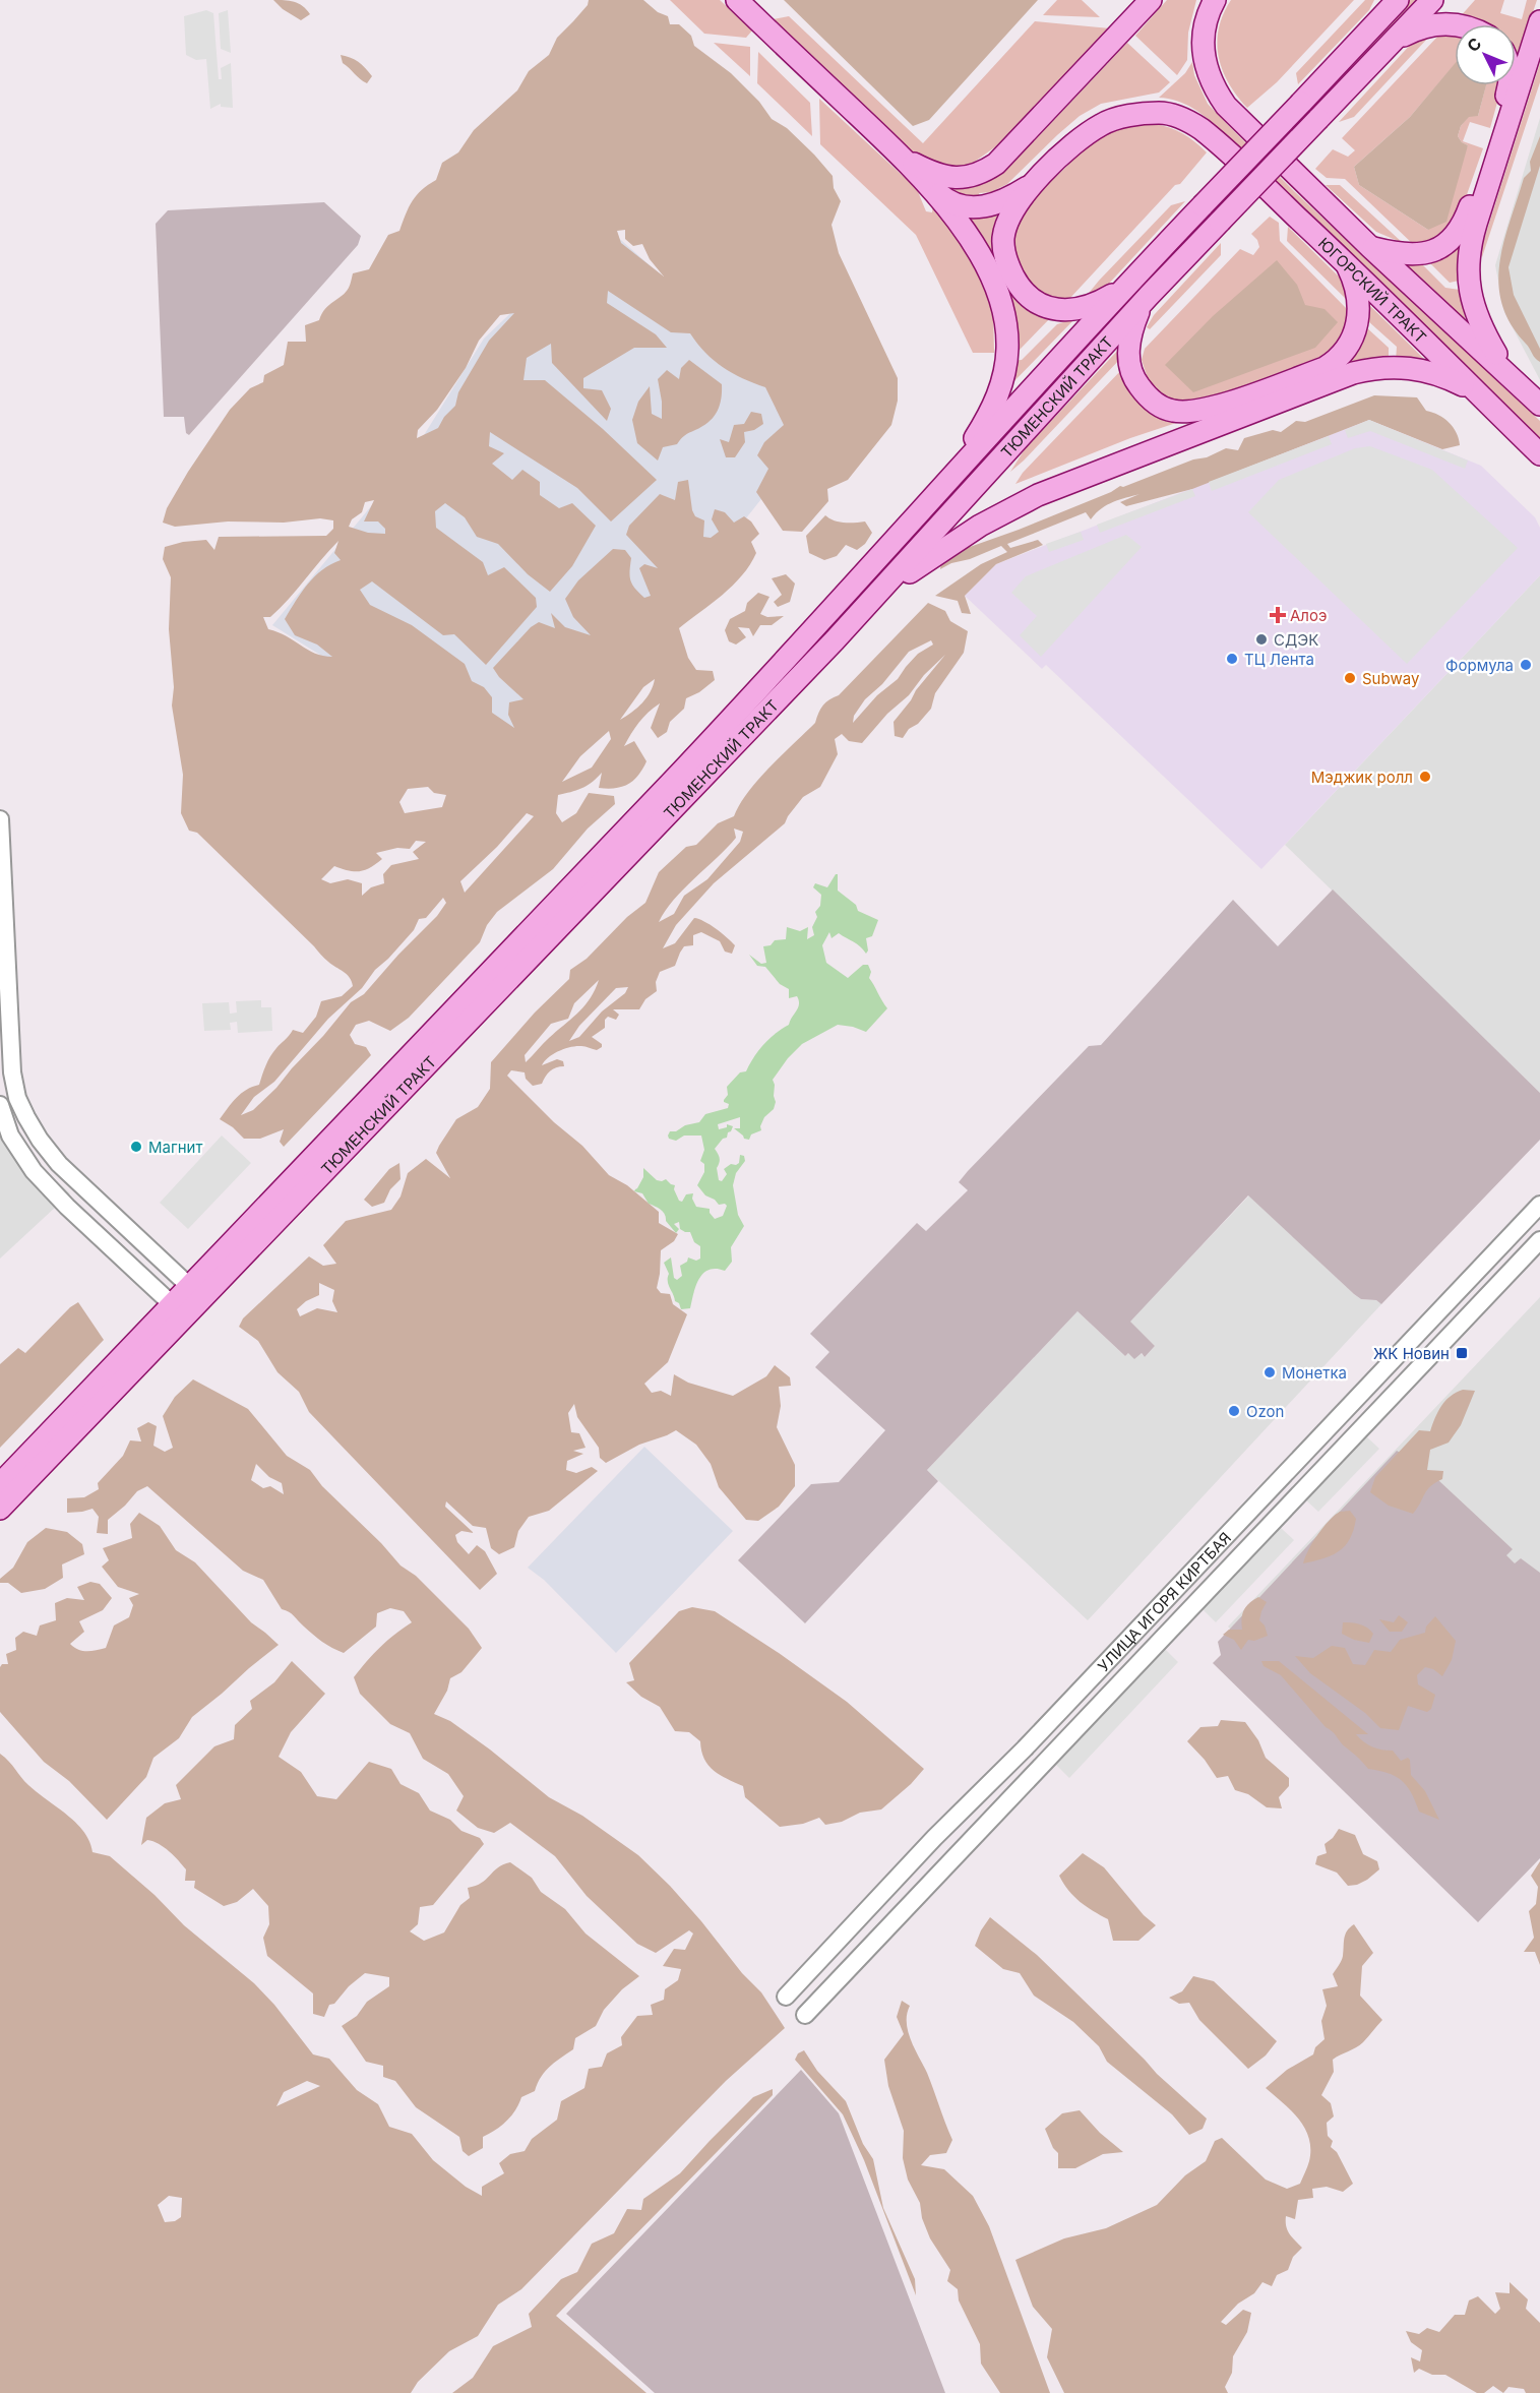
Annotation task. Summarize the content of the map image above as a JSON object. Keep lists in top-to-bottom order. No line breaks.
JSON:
{"streets":{"main road":["ЮГОРСКИЙ ТРАКТ","ТЮМЕНСКИЙ ТРАКТ"],"street":["УЛИЦА ИГОРЯ КИРТБАЯ"]},"places":{"health":["Алоэ"],"other":["СДЭК","ТЦ Лента","Формула","Subway","Мэджик ролл","Магнит","Монетка","Ozon"],"transit":["ЖК Новин"]},"north":"top left"}
